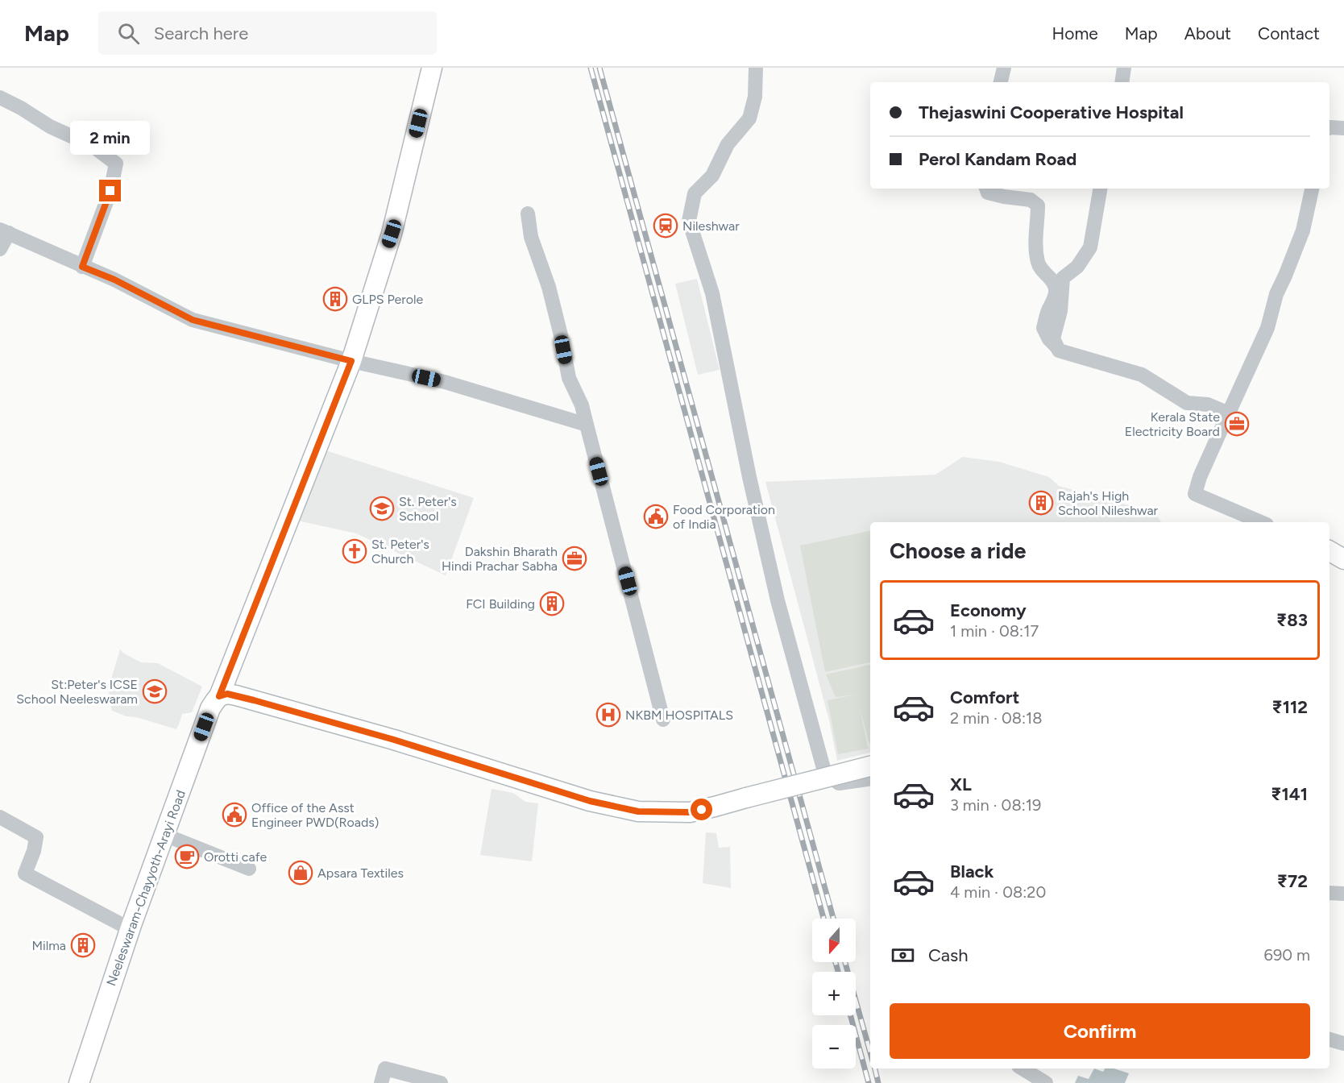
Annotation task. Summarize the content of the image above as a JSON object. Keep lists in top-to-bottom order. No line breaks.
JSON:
{"streets":{"main road":["Neeleswaram-Chayyoth-Arayi Road"]},"places":{"station":["Nileshwar"],"building":["GLPS Perole","Rajah's High School Nileshwar","FCI Building","Milma"],"office":["Kerala State Electricity Board","Dakshin Bharath Hindi Prachar Sabha"],"school or university":["St. Peter's School","St:Peter's ICSE School Neeleswaram"],"public building":["Food Corporation of India","Office of the Asst Engineer PWD(Roads)"],"church":["St. Peter's Church"],"hospital":["NKBM HOSPITALS"],"cafe":["Orotti cafe"],"shop":["Apsara Textiles"]},"north":"bottom","page":{"header":"Map","search":"Search here","nav":["Home","Map","About","Contact"],"banner":["Thejaswini Cooperative Hospital","Perol Kandam Road"],"bubble":"2 min","heading":"Choose a ride","list":[{"name":"Economy","note":"1 min · 08:17","value":"₹83"},{"name":"Comfort","note":"2 min · 08:18","value":"₹112"},{"name":"XL","note":"3 min · 08:19","value":"₹141"},{"name":"Black","note":"4 min · 08:20","value":"₹72"}],"map_buttons":["+","−"],"pay":["Cash","690 m"],"buttons":"Confirm"}}
